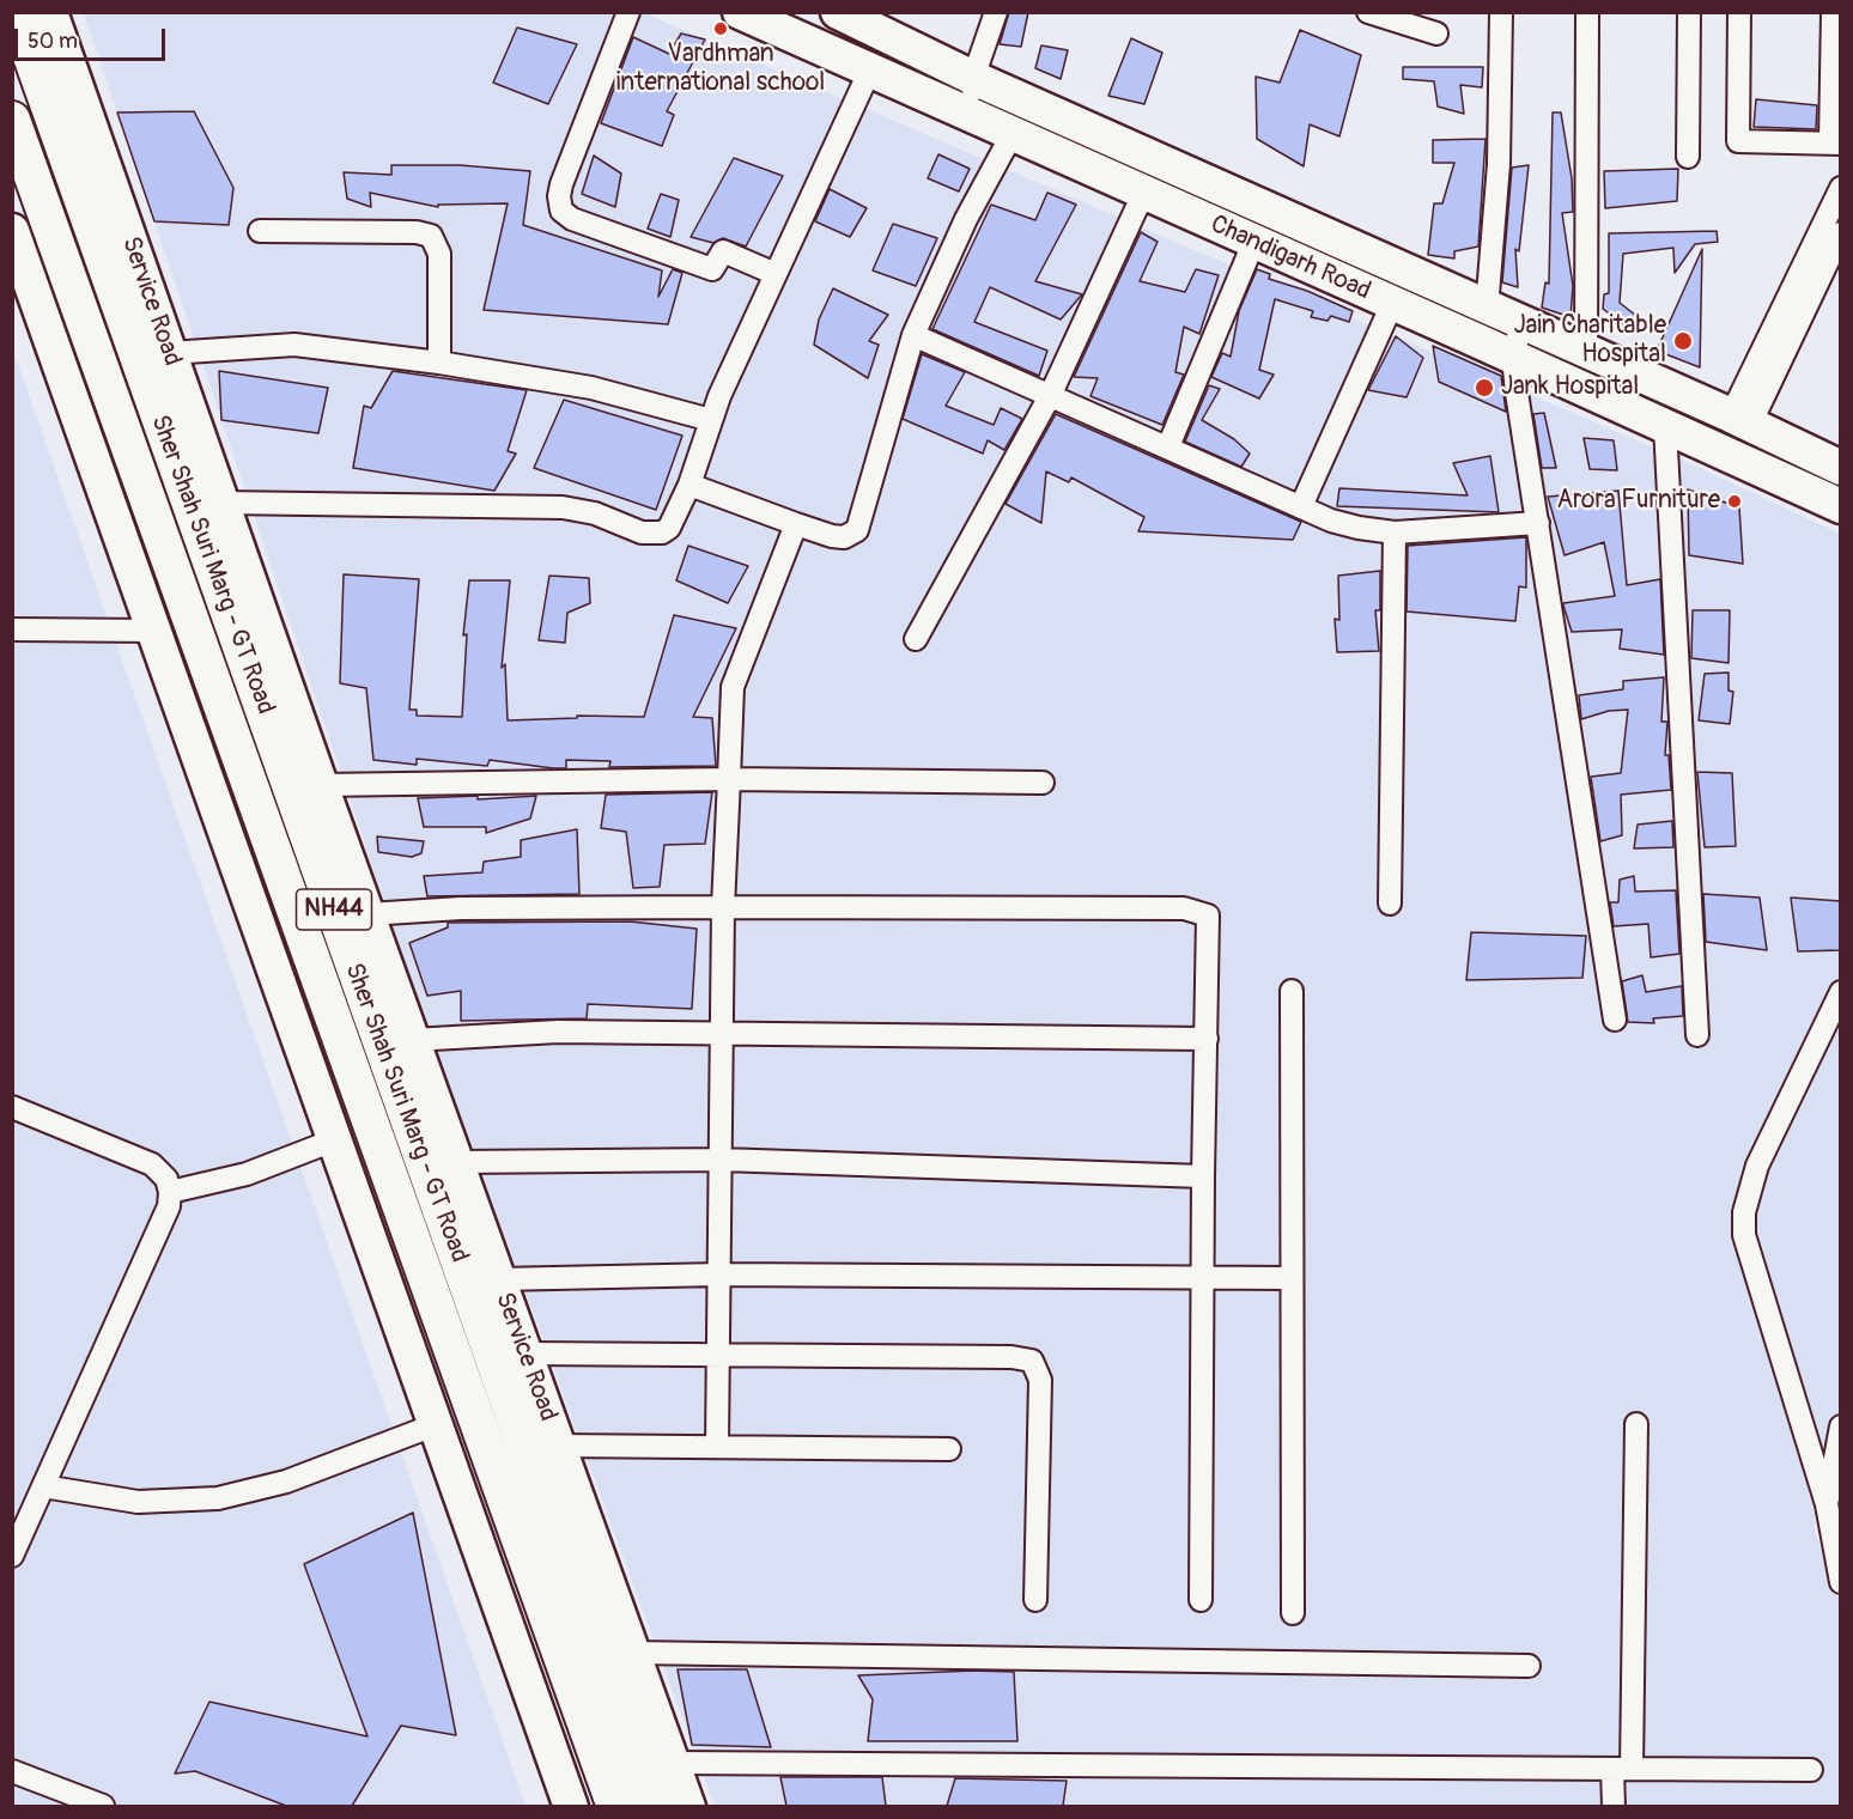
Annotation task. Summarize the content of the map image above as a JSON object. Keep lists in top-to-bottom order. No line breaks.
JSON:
{"streets":{"highway":["Sher Shah Suri Marg - GT Road","NH44"],"main road":["Chandigarh Road","Service Road"]},"places":["Vardhman international school","Jain Charitable Hospital","Jank Hospital","Arora Furniture"],"scale_bar":"50 m"}
